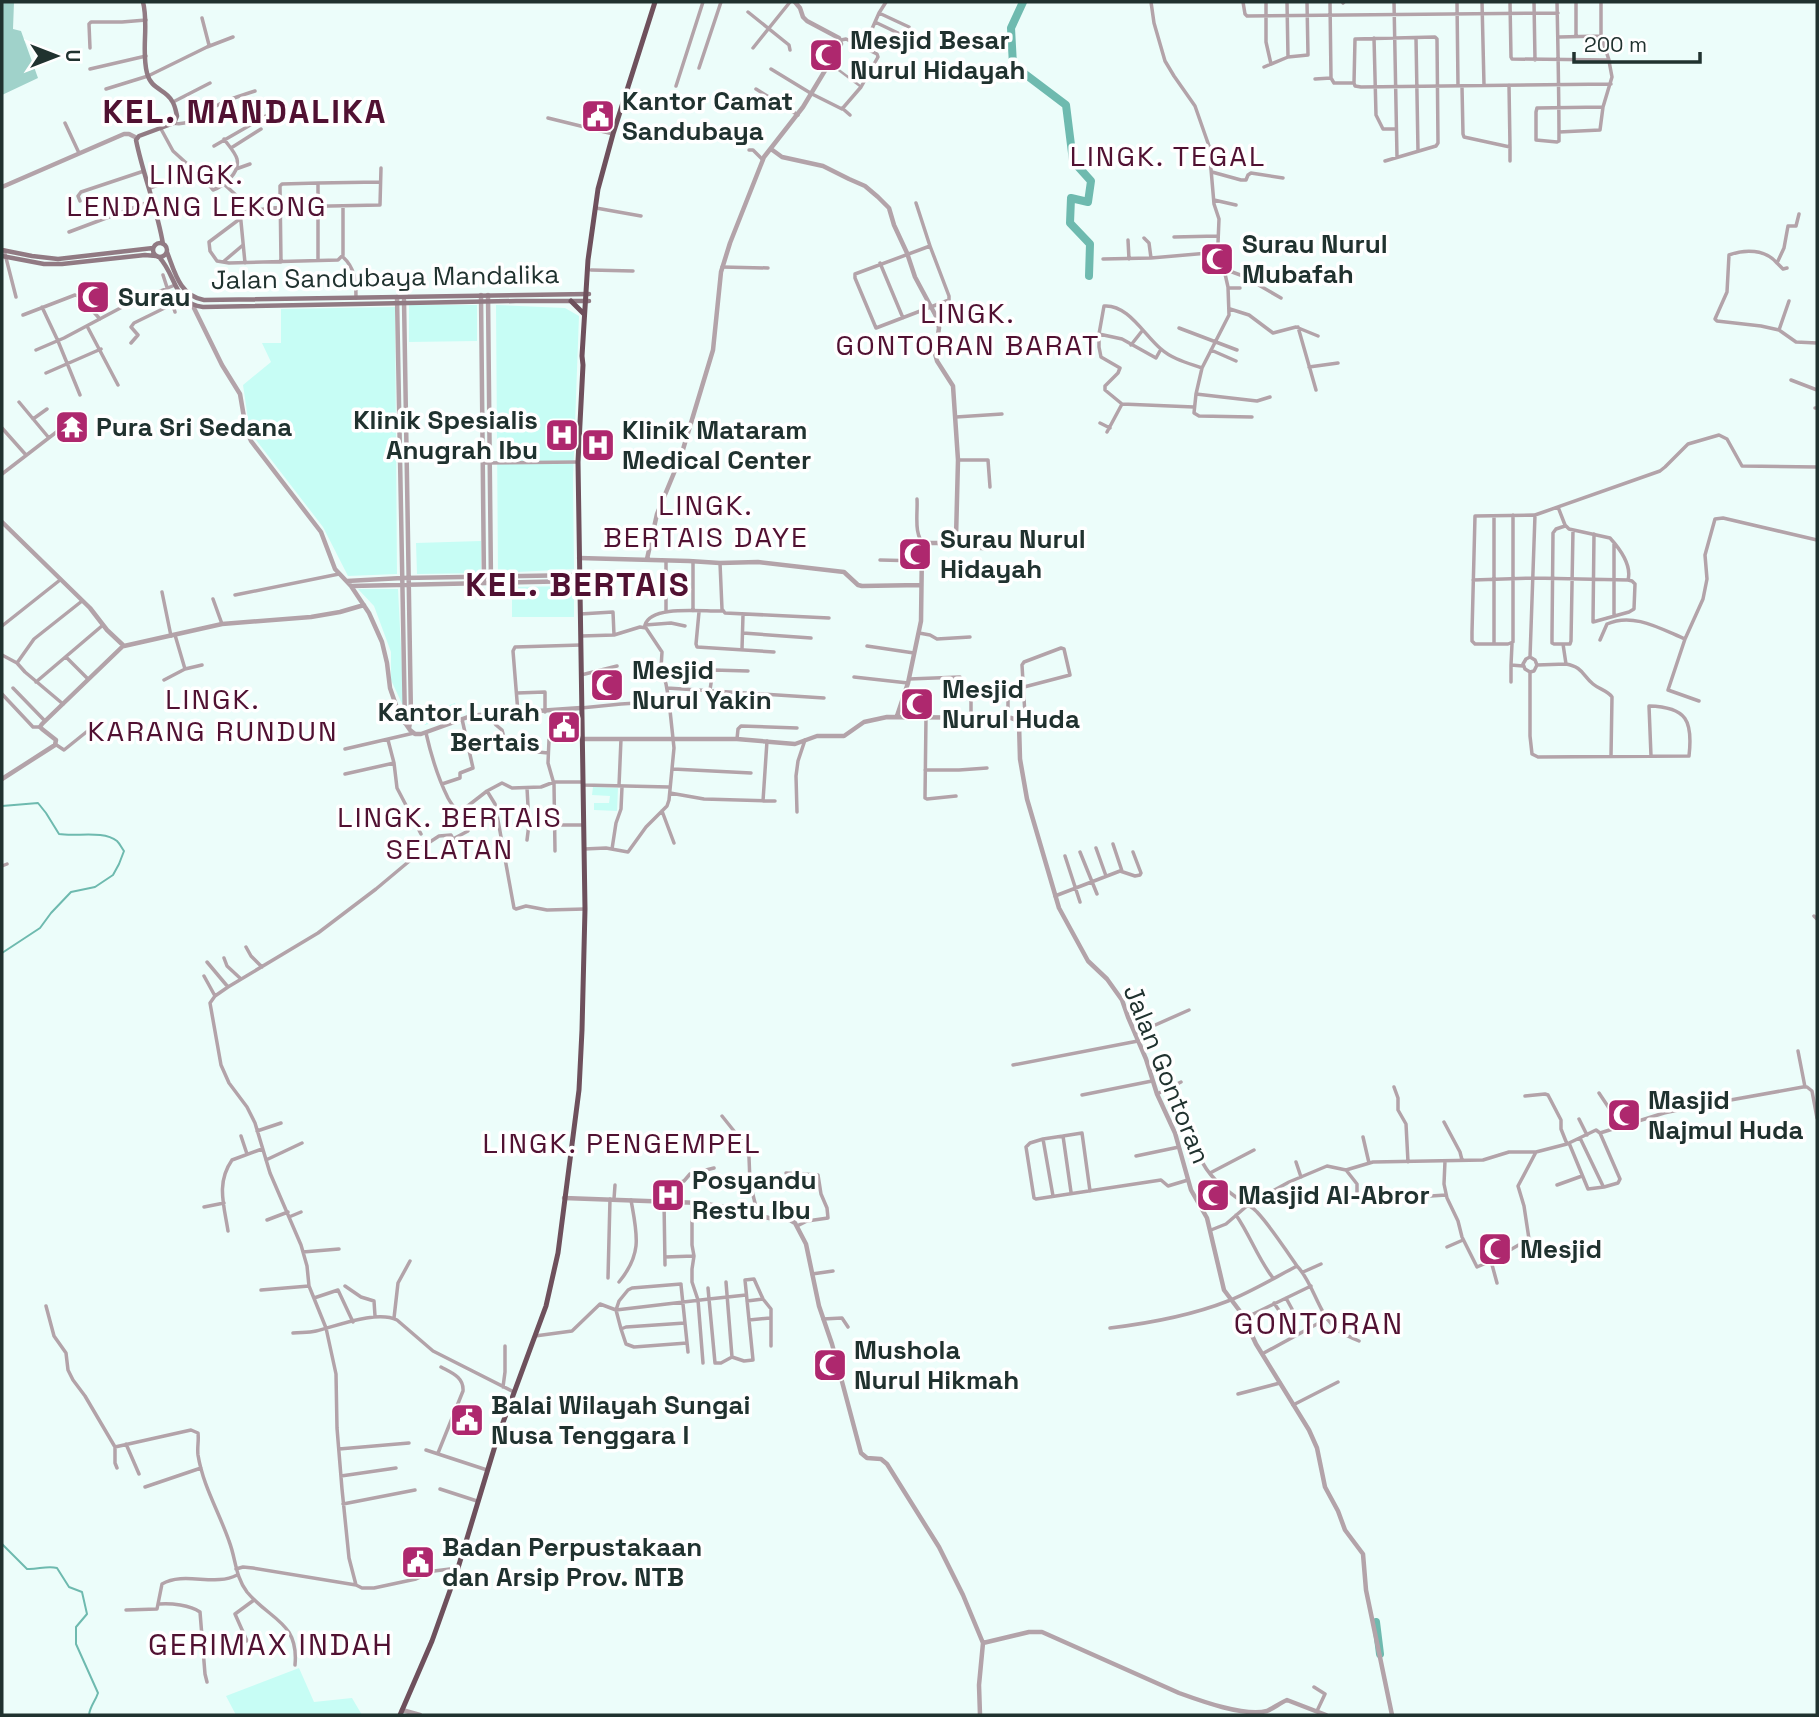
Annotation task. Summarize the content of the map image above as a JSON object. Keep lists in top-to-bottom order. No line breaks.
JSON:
{"streets":{"main road":["Jalan Sandubaya Mandalika"],"street":["Jalan Gontoran"]},"districts":["KEL. MANDALIKA","LINGK. TEGAL","LINGK. LENDANG LEKONG","LINGK. GONTORAN BARAT","LINGK. BERTAIS DAYE","KEL. BERTAIS","LINGK. KARANG RUNDUN","LINGK. BERTAIS SELATAN","LINGK. PENGEMPEL","GONTORAN","GERIMAX INDAH"],"places":{"mosque":["Mesjid Besar Nurul Hidayah","Surau Nurul Mubafah","Surau","Surau Nurul Hidayah","Mesjid Nurul Yakin","Mesjid Nurul Huda","Masjid Najmul Huda","Masjid Al-Abror","Mesjid","Mushola Nurul Hikmah"],"public building":["Kantor Camat Sandubaya","Kantor Lurah Bertais","Balai Wilayah Sungai Nusa Tenggara I","Badan Perpustakaan dan Arsip Prov. NTB"],"temple":["Pura Sri Sedana"],"hospital":["Klinik Spesialis Anugrah Ibu","Klinik Mataram Medical Center","Posyandu Restu Ibu"]},"scale_bar":"200 m","north":"right"}
